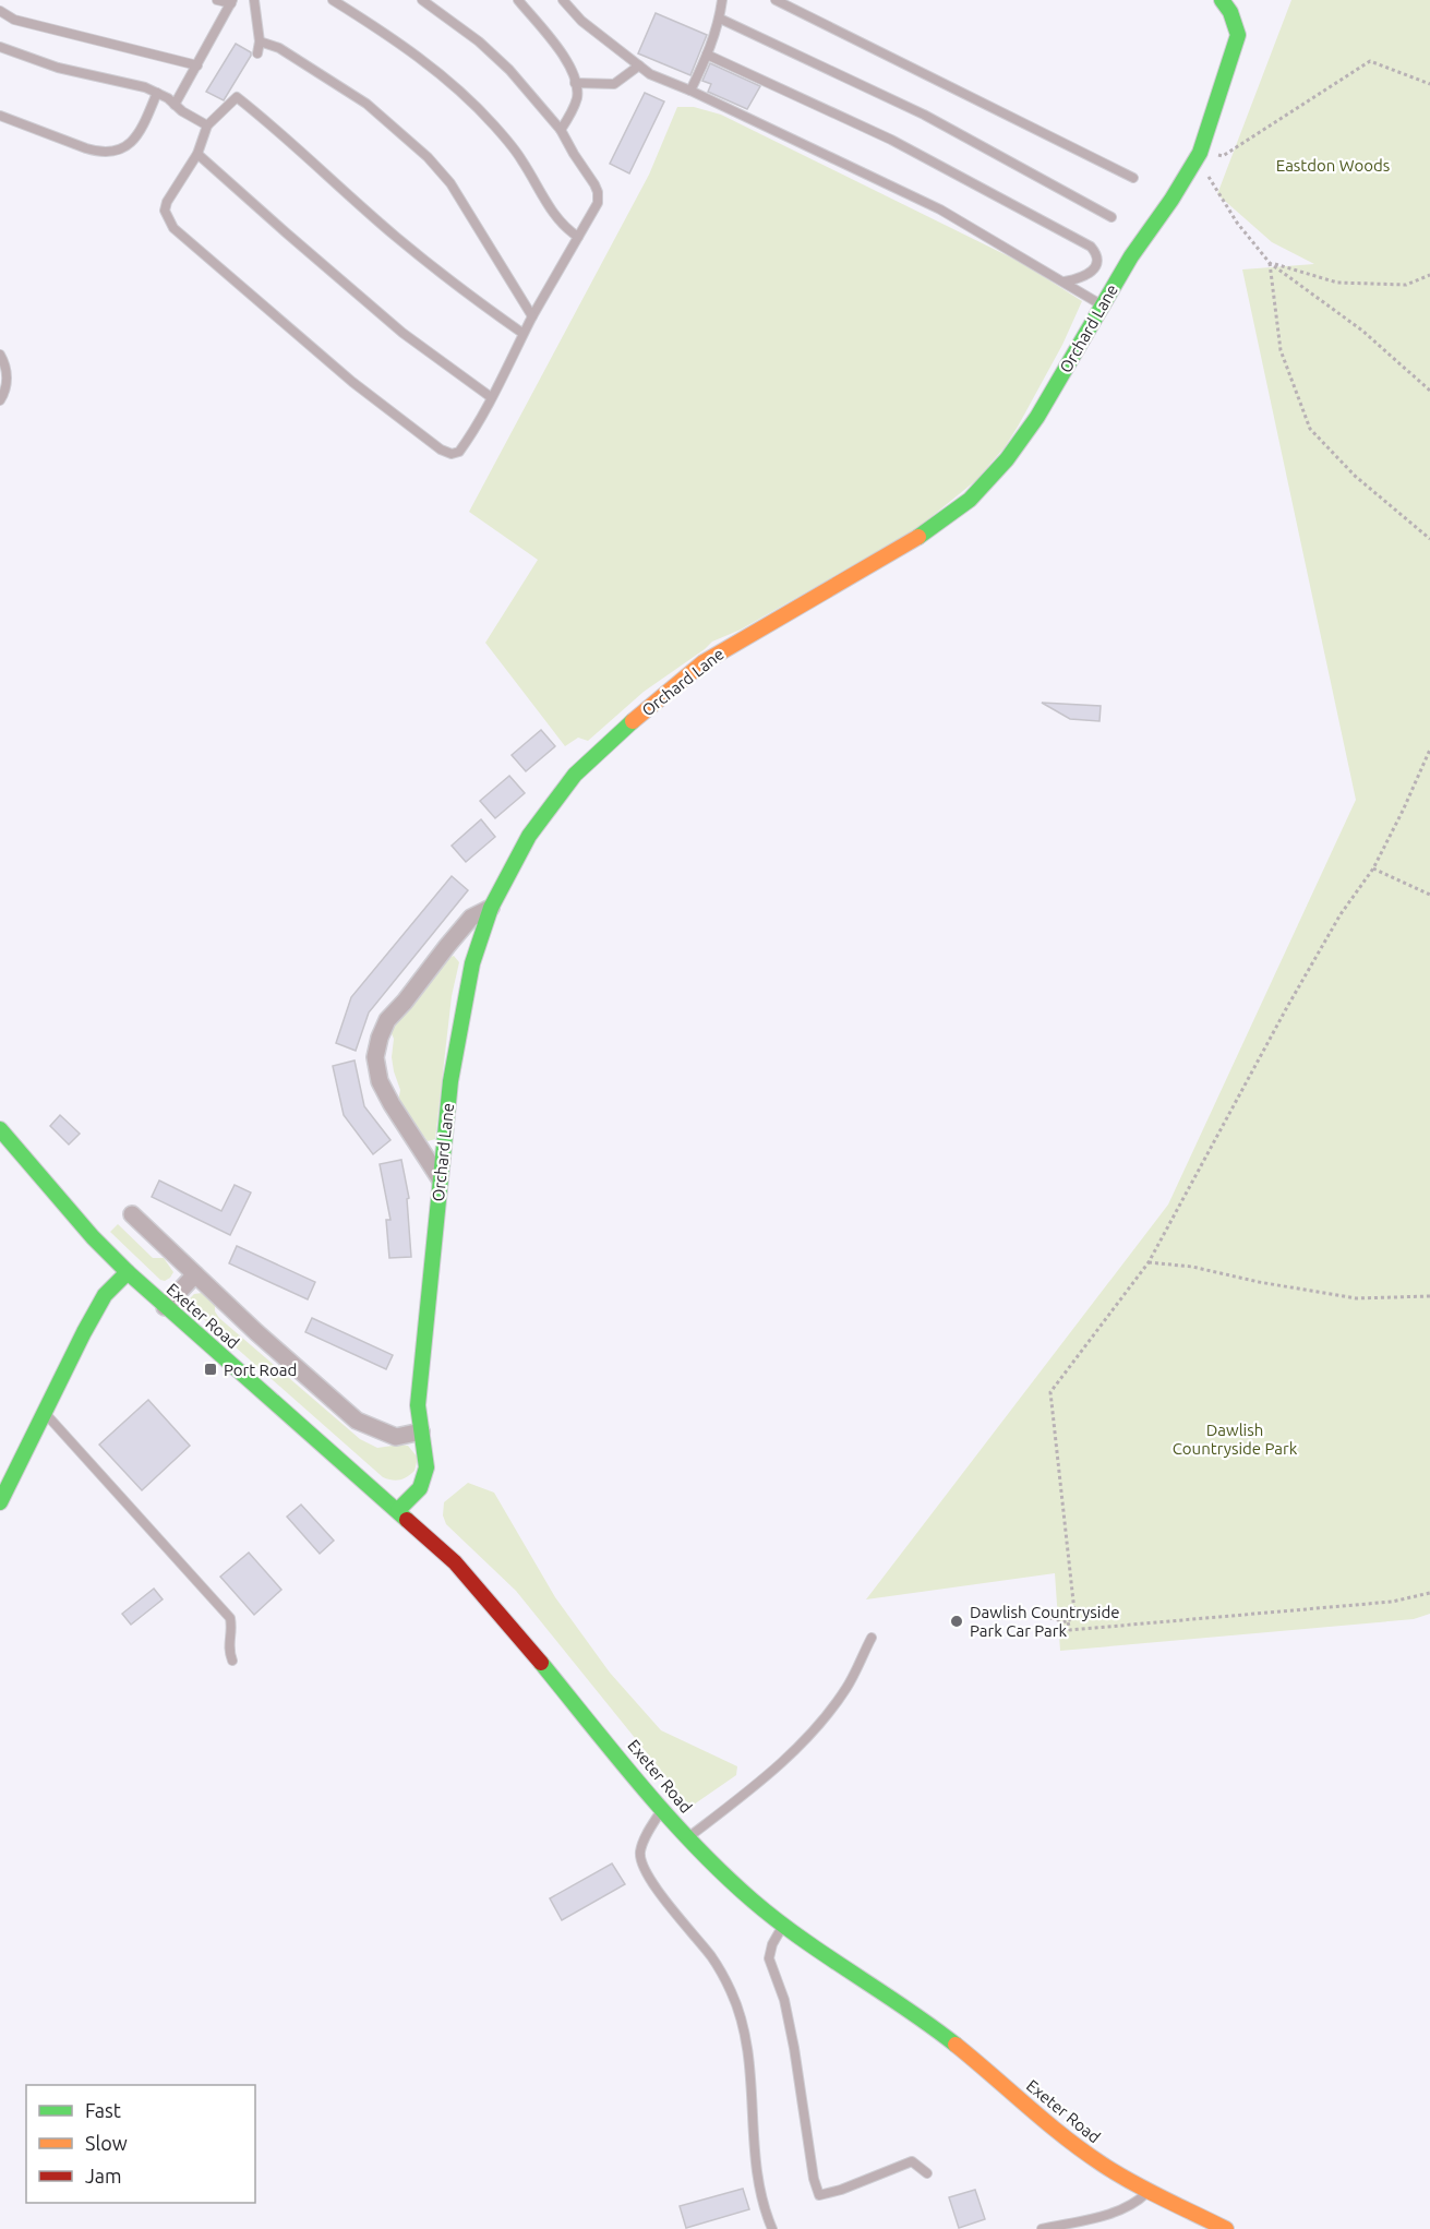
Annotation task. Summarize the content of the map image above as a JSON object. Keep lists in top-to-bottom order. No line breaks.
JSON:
{"streets":{"street":["Orchard Lane","Exeter Road"]},"crossings":[["Orchard Lane","Exeter Road"]],"parks":["Eastdon Woods","Dawlish Countryside Park"],"places":{"transit":["Port Road"],"other":["Dawlish Countryside Park Car Park"]},"legend":["Fast","Slow","Jam"]}
